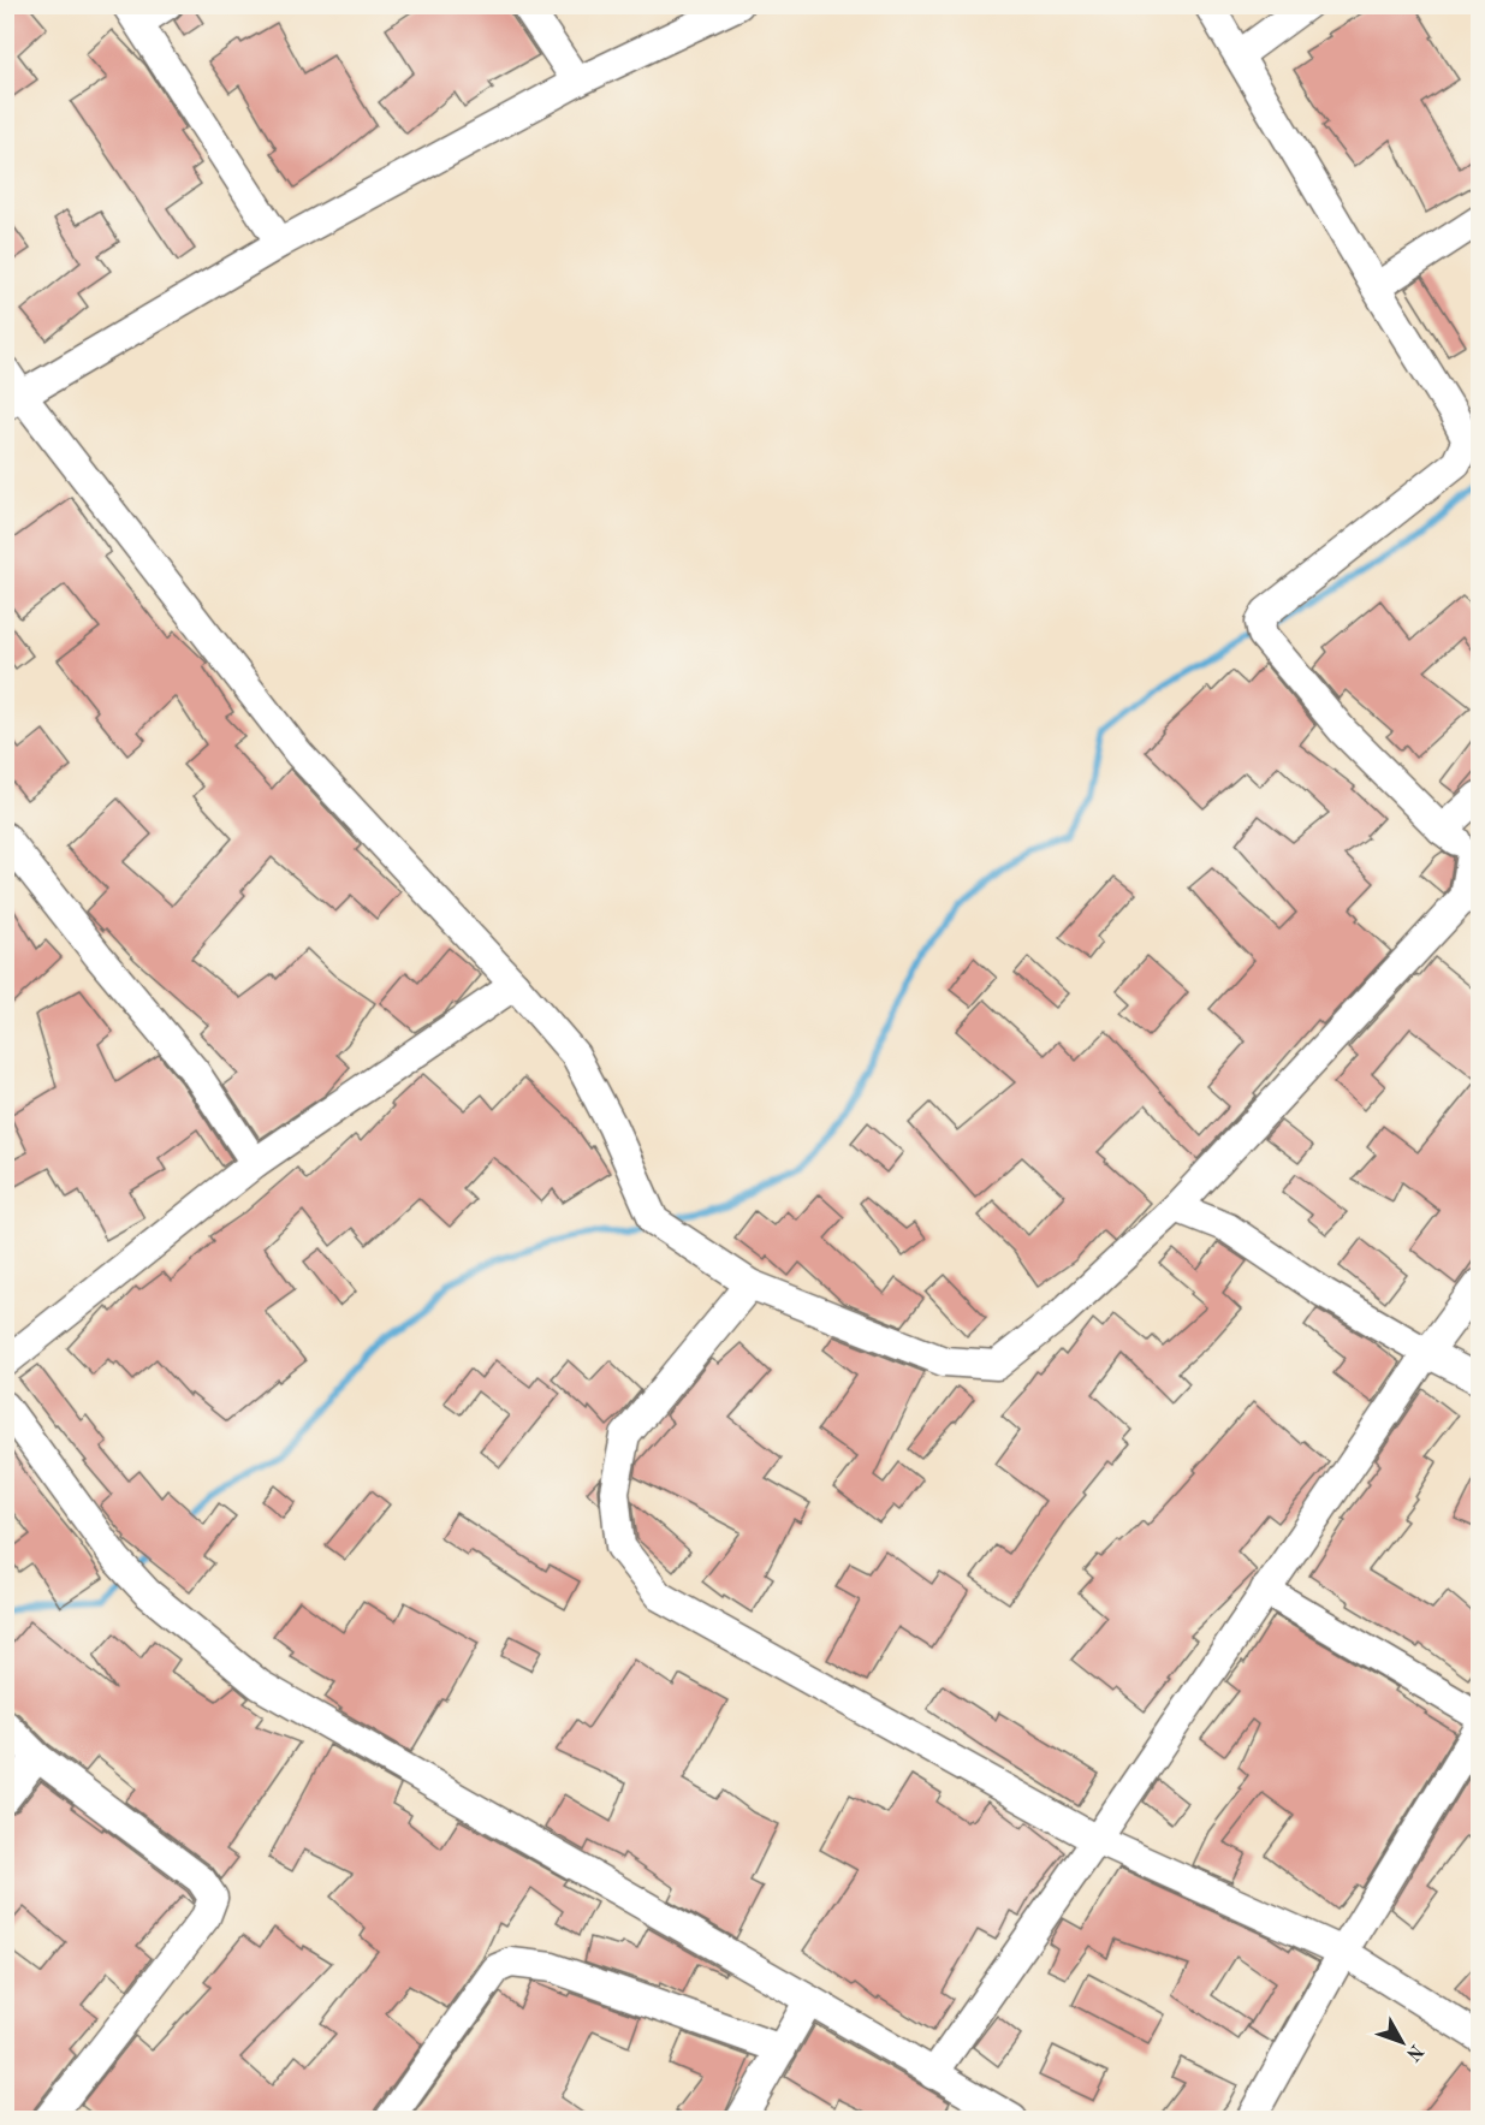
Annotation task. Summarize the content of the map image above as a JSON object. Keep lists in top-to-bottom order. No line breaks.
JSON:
{"north":"bottom right"}
